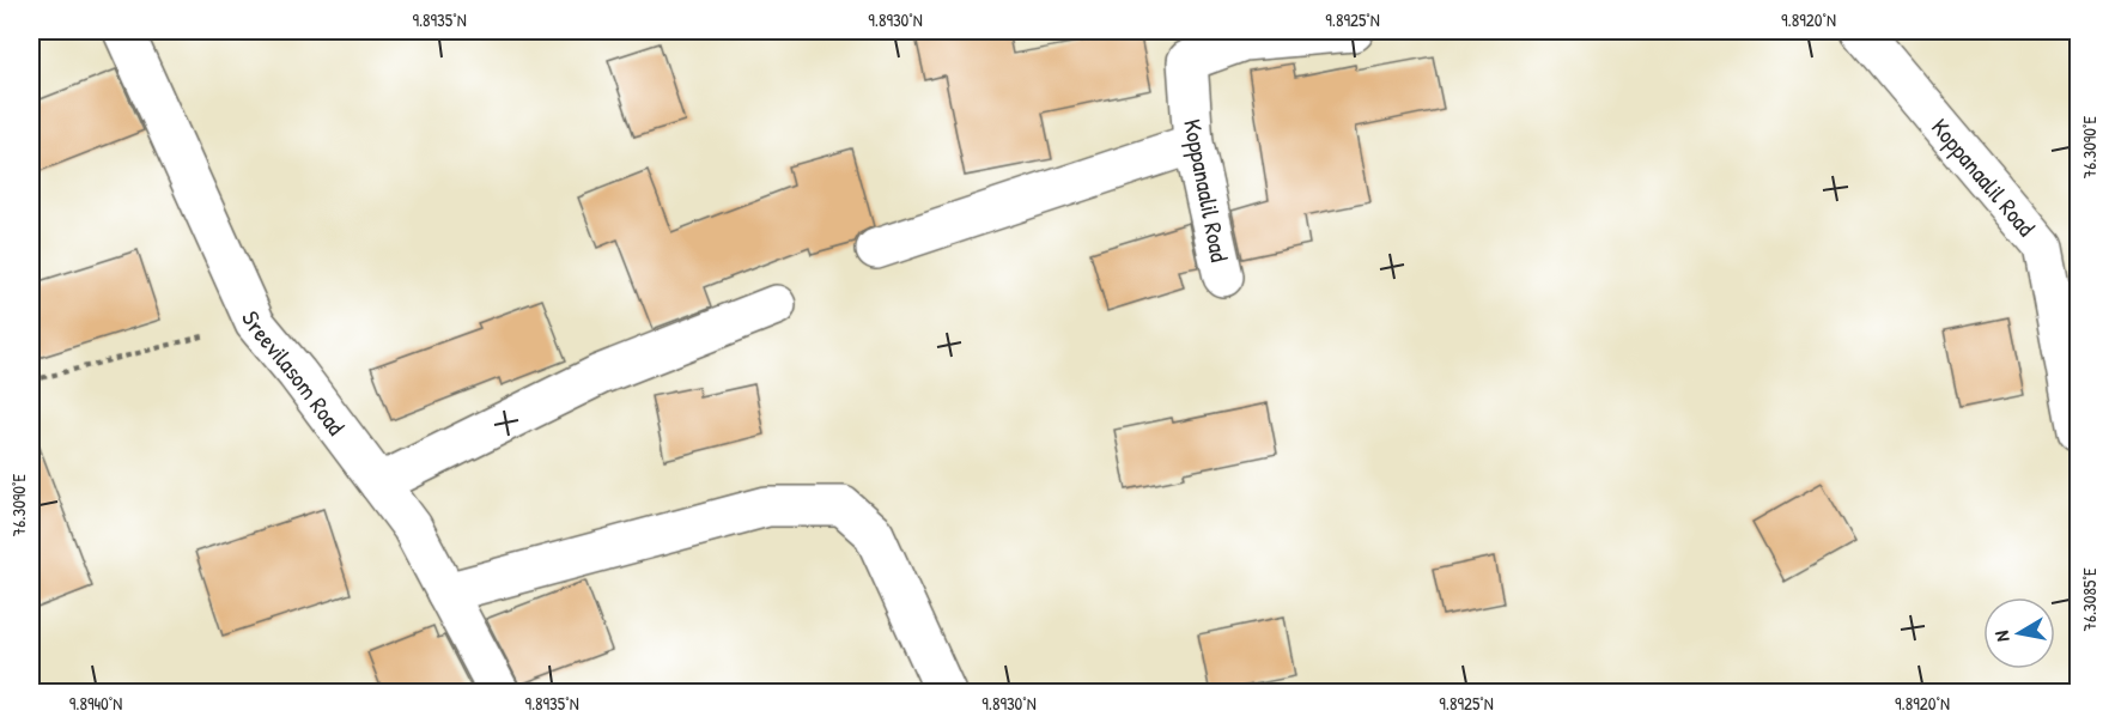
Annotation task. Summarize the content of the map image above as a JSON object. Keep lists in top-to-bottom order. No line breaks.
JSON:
{"streets":{"street":["Koppanaalil Road","Sreevilasom Road"]},"north":"left","coordinates":["9.8935°N","9.8930°N","9.8925°N","9.8920°N","76.3090°E","76.3085°E","9.8940°N"]}
